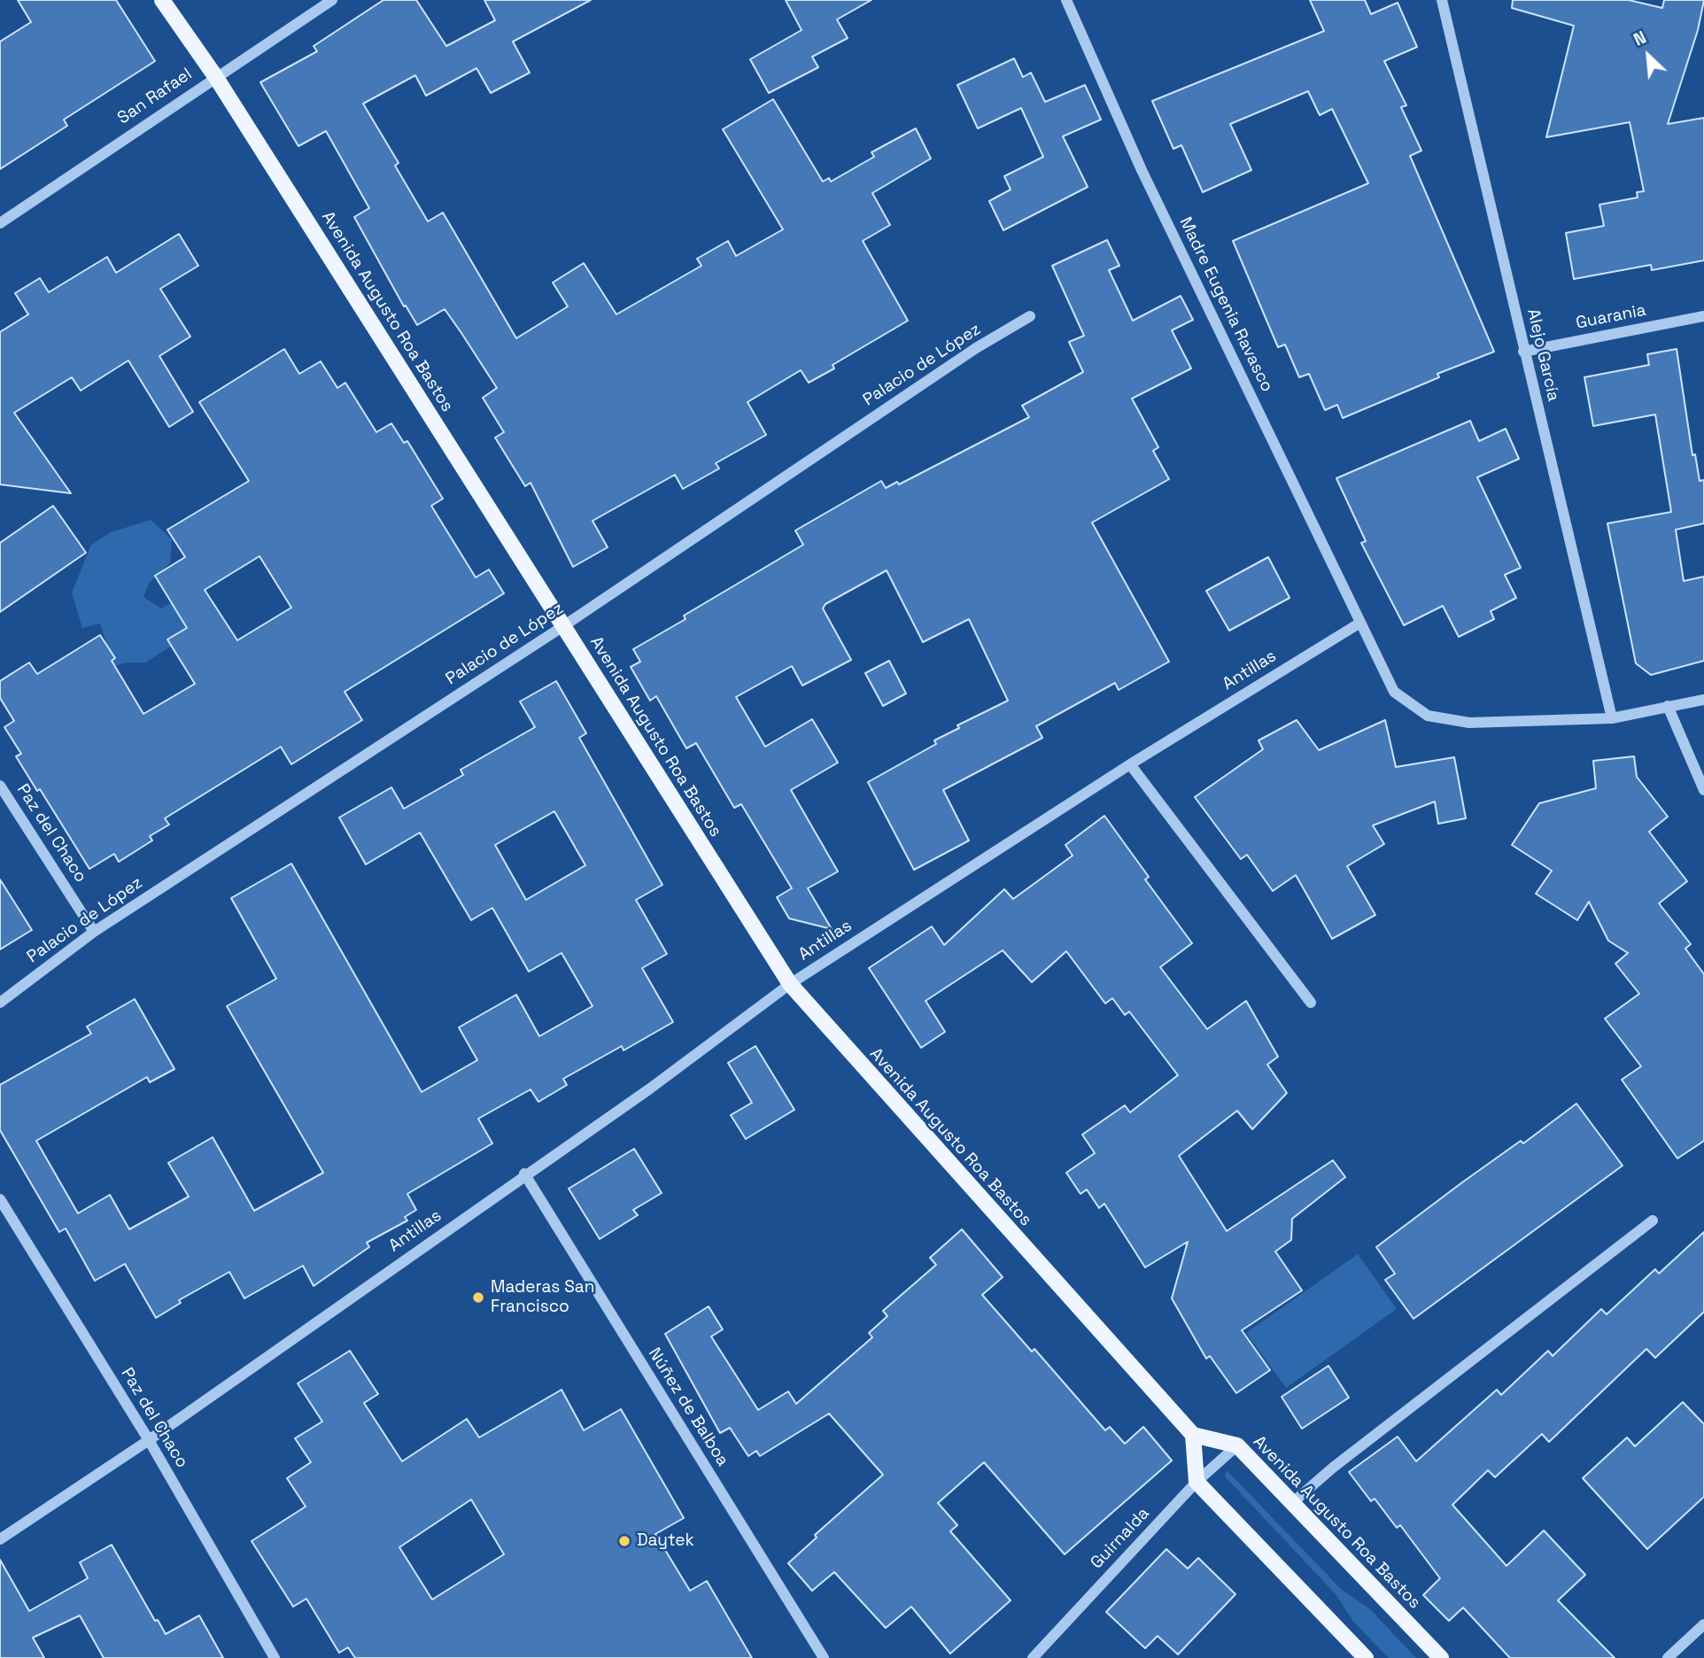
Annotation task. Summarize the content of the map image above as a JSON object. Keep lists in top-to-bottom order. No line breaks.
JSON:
{"streets":{"main road":["Avenida Augusto Roa Bastos"],"street":["San Rafael","Madre Eugenia Ravasco","Guarania","Alejo García","Palacio de López","Antillas","Paz del Chaco","Núñez de Balboa","Guirnalda"]},"crossings":[["San Rafael","Avenida Augusto Roa Bastos"],["Madre Eugenia Ravasco","Antillas"],["Avenida Augusto Roa Bastos","Palacio de López"],["Avenida Augusto Roa Bastos","Antillas"],["Avenida Augusto Roa Bastos","Guirnalda"],["Guarania","Alejo García"],["Palacio de López","Paz del Chaco"],["Antillas","Paz del Chaco"],["Antillas","Núñez de Balboa"]],"places":["Maderas San Francisco","Daytek"],"north":"top left"}
